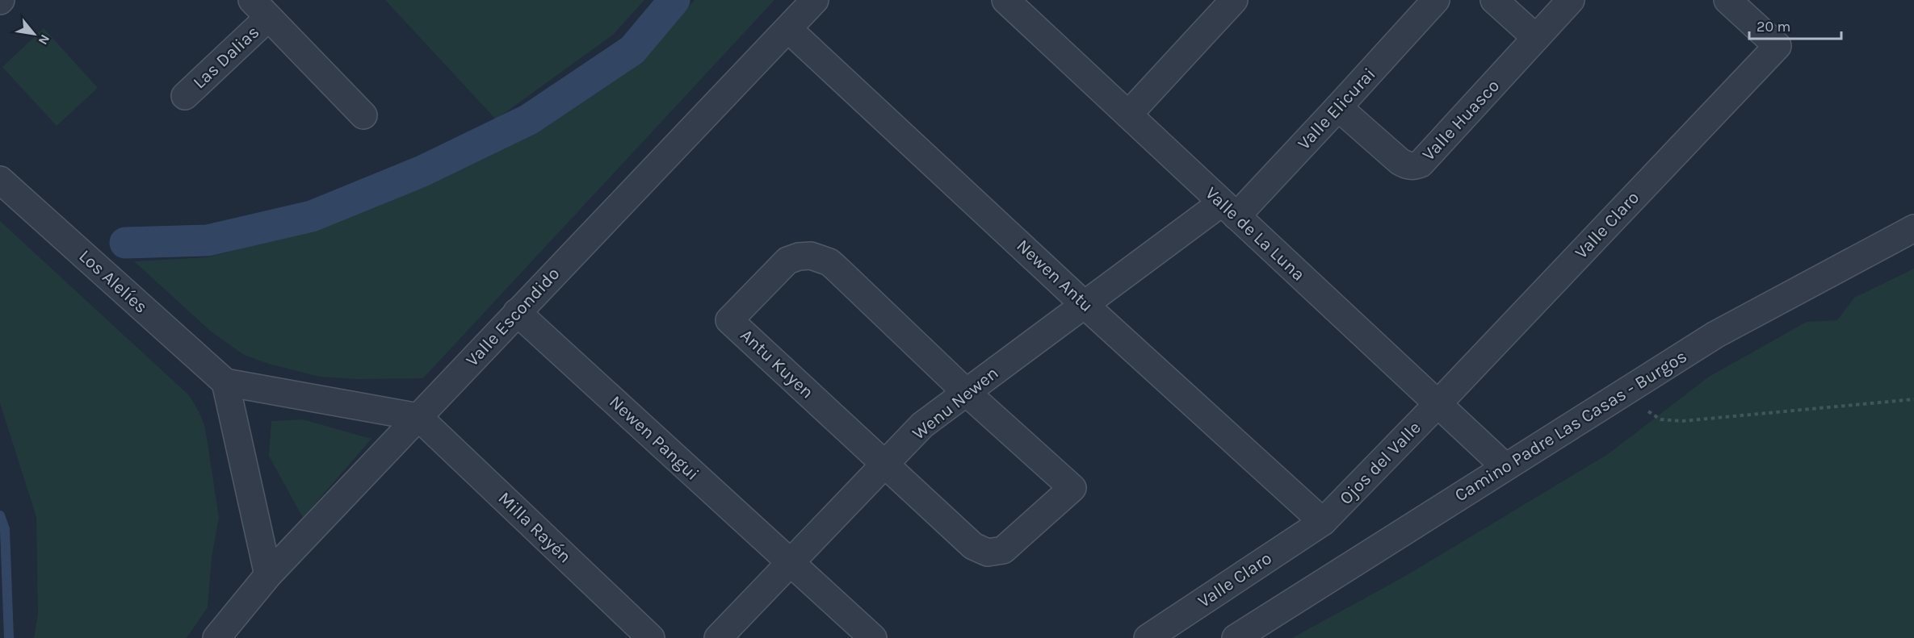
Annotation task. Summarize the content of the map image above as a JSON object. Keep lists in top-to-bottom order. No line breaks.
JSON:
{"streets":{"street":["Las Dalias","Valle Elicurai","Valle Huasco","Valle Claro","Valle de La Luna","Newen Antu","Los Alelíes","Valle Escondido","Antu Kuyen","Wenu Newen","Camino Padre Las Casas - Burgos","Newen Pangui","Ojos del Valle","Milla Rayén"]},"crossings":[["Valle Elicurai","Valle Huasco"],["Valle Elicurai","Valle de La Luna"],["Valle Elicurai","Wenu Newen"],["Valle Claro","Valle de La Luna"],["Valle Claro","Newen Antu"],["Valle Claro","Ojos del Valle"],["Valle de La Luna","Wenu Newen"],["Valle de La Luna","Camino Padre Las Casas - Burgos"],["Valle de La Luna","Ojos del Valle"],["Newen Antu","Valle Escondido"],["Newen Antu","Wenu Newen"],["Newen Antu","Ojos del Valle"],["Valle Escondido","Newen Pangui"],["Valle Escondido","Milla Rayén"],["Antu Kuyen","Wenu Newen"],["Wenu Newen","Newen Pangui"]],"scale_bar":"20 m","north":"bottom right"}
